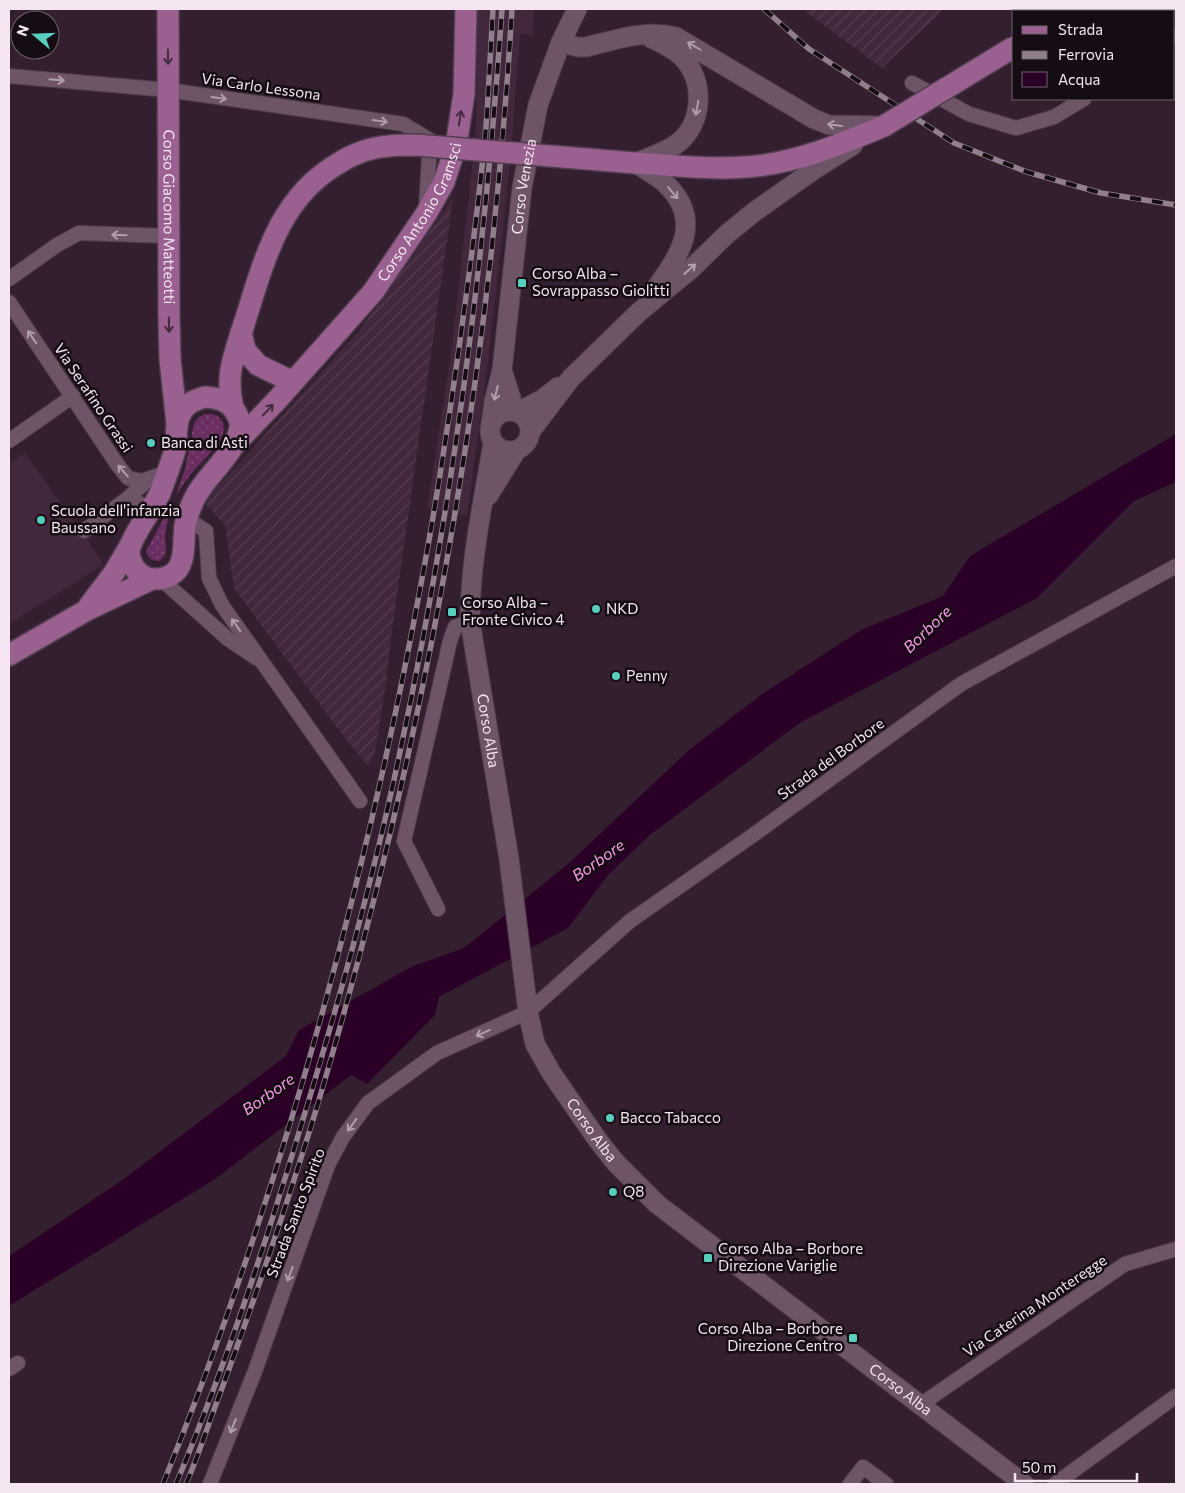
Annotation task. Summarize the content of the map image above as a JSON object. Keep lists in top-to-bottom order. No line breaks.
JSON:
{"streets":{"main road":["Corso Antonio Gramsci","Corso Giacomo Matteotti"],"street":["Via Carlo Lessona","Corso Venezia","Via Serafino Grassi","Corso Alba","Strada del Borbore","Strada Santo Spirito","Via Caterina Monteregge"]},"crossings":[["Via Carlo Lessona","Corso Antonio Gramsci"],["Via Carlo Lessona","Corso Giacomo Matteotti"],["Corso Venezia","Corso Alba"],["Corso Antonio Gramsci","Corso Giacomo Matteotti"],["Corso Giacomo Matteotti","Via Serafino Grassi"],["Corso Alba","Strada del Borbore"],["Corso Alba","Strada Santo Spirito"],["Corso Alba","Via Caterina Monteregge"],["Strada del Borbore","Strada Santo Spirito"]],"one_way":["Via Carlo Lessona","Via Serafino Grassi","Strada Santo Spirito"],"water":["Borbore"],"places":{"transit":["Corso Alba – Sovrappasso Giolitti","Corso Alba – Fronte Civico 4","Corso Alba – Borbore Direzione Variglie","Corso Alba – Borbore Direzione Centro"],"other":["Banca di Asti","Scuola dell'infanzia Baussano","NKD","Penny","Bacco Tabacco","Q8"]},"legend":["Strada","Ferrovia","Acqua"],"scale_bar":"50 m","north":"left"}
